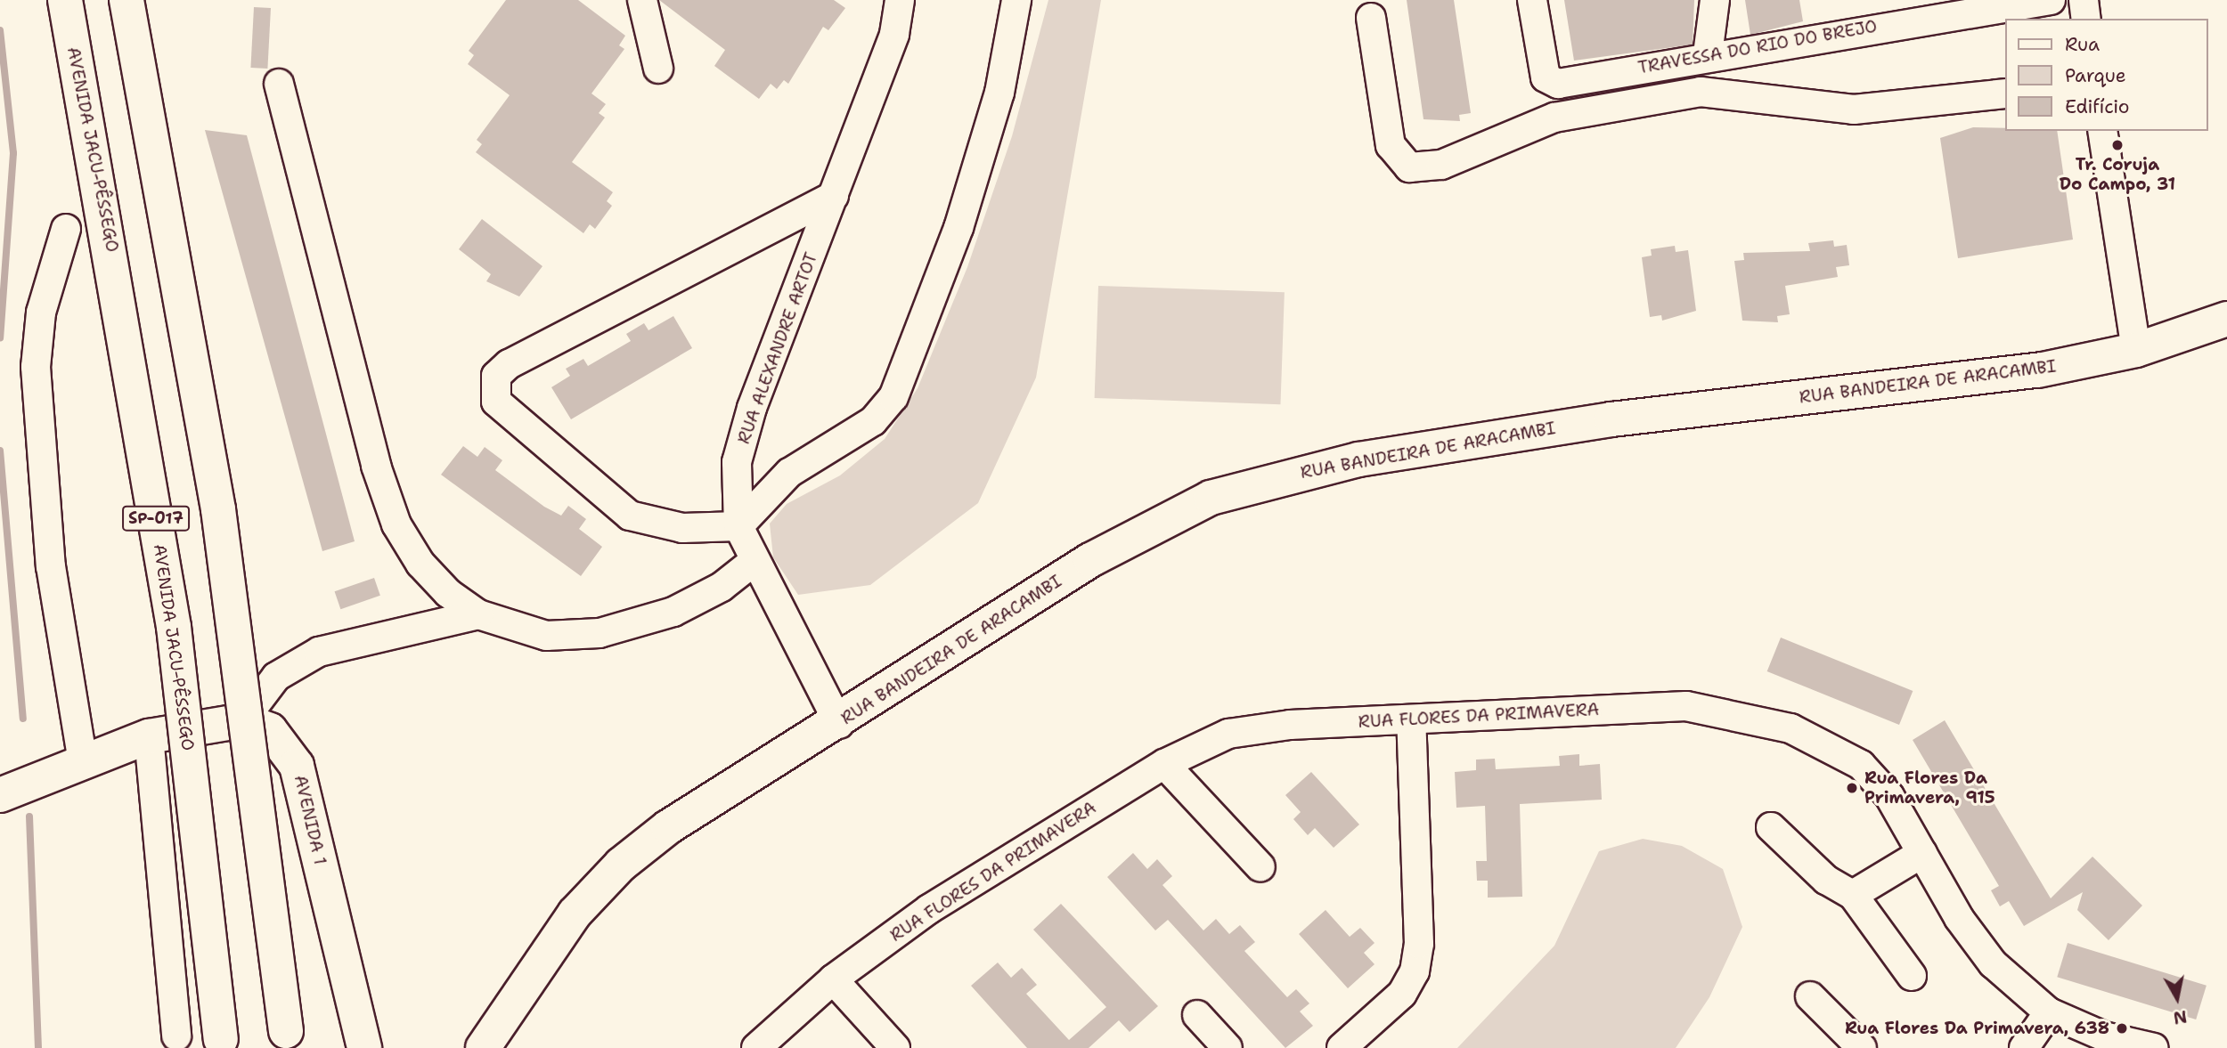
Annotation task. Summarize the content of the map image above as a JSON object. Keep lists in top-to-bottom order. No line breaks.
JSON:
{"streets":{"main road":["AVENIDA JACU-PÊSSEGO","RUA BANDEIRA DE ARACAMBI","SP-017","AVENIDA 1"],"street":["TRAVESSA DO RIO DO BREJO","RUA ALEXANDRE ARTOT","RUA FLORES DA PRIMAVERA"]},"crossings":[["RUA ALEXANDRE ARTOT","RUA BANDEIRA DE ARACAMBI"]],"places":["Tr. Coruja Do Campo, 31","Rua Flores Da Primavera, 915","Rua Flores Da Primavera, 638"],"legend":["Rua","Parque","Edifício"],"north":"bottom"}
